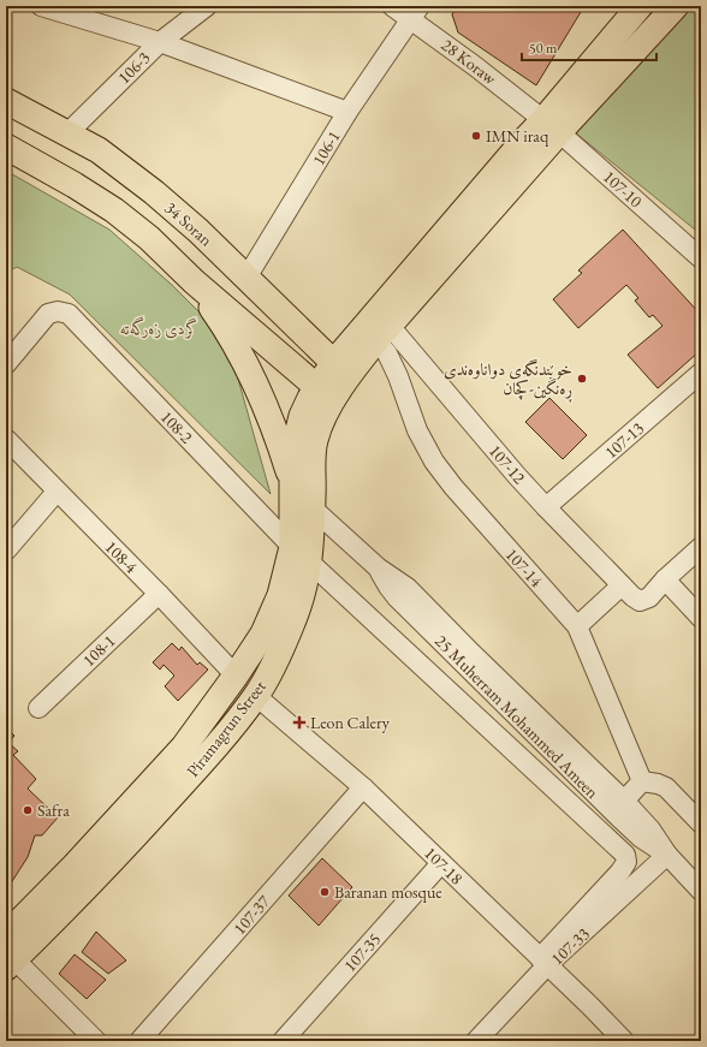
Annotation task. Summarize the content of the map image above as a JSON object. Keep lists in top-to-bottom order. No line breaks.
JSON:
{"streets":{"main road":["34 Soran","Piramagrun Street"],"street":["28 Koraw","106-3","106-1","107-10","108-2","107-13","107-12","108-4","107-14","108-1","25 Muherram Mohammed Ameen","107-18","107-37","107-33","107-35"]},"crossings":[["28 Koraw","106-1"],["28 Koraw","107-10"],["106-3","34 Soran"],["106-1","34 Soran"],["34 Soran","Piramagrun Street"],["108-2","Piramagrun Street"],["108-2","107-18"],["108-2","107-33"],["107-13","107-12"],["107-12","107-14"],["108-4","108-1"],["108-4","Piramagrun Street"],["25 Muherram Mohammed Ameen","Piramagrun Street"],["25 Muherram Mohammed Ameen","107-33"],["Piramagrun Street","107-18"],["107-18","107-37"],["107-18","107-33"],["107-18","107-35"]],"parks":["گردی زەرگەتە"],"places":{"other":["IMN iraq","خوێندنگەی دواناوەندی ڕەنگین-کچان","Safra","Baranan mosque"],"health":["Leon Calery"]},"scale_bar":"50 m"}
